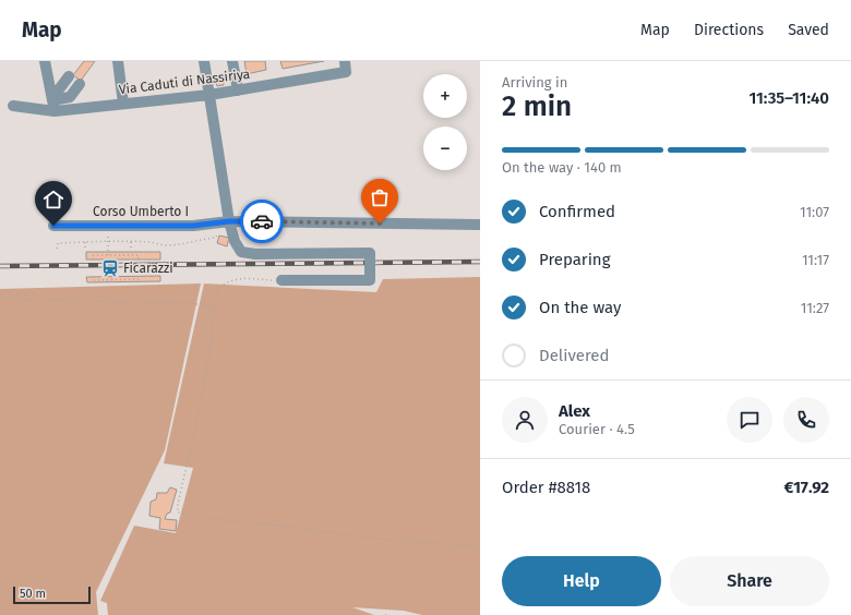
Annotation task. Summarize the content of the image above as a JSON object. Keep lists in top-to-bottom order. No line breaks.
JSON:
{"streets":{"street":["Via Caduti di Nassiriya","Corso Umberto I"]},"places":{"station":["Ficarazzi"]},"scale_bar":"50 m","page":{"header":"Map","nav":["Map","Directions","Saved"],"heading":["2 min","Arriving in","11:35–11:40"],"panel":["Alex","Courier · 4.5","Order #8818","€17.92"],"map_buttons":["+","−"],"bar":"On the way · 140 m","list":[["Confirmed","11:07"],["Preparing","11:17"],["On the way","11:27"],"Delivered"],"buttons":["Help","Share"],"scale":"50 m"}}
